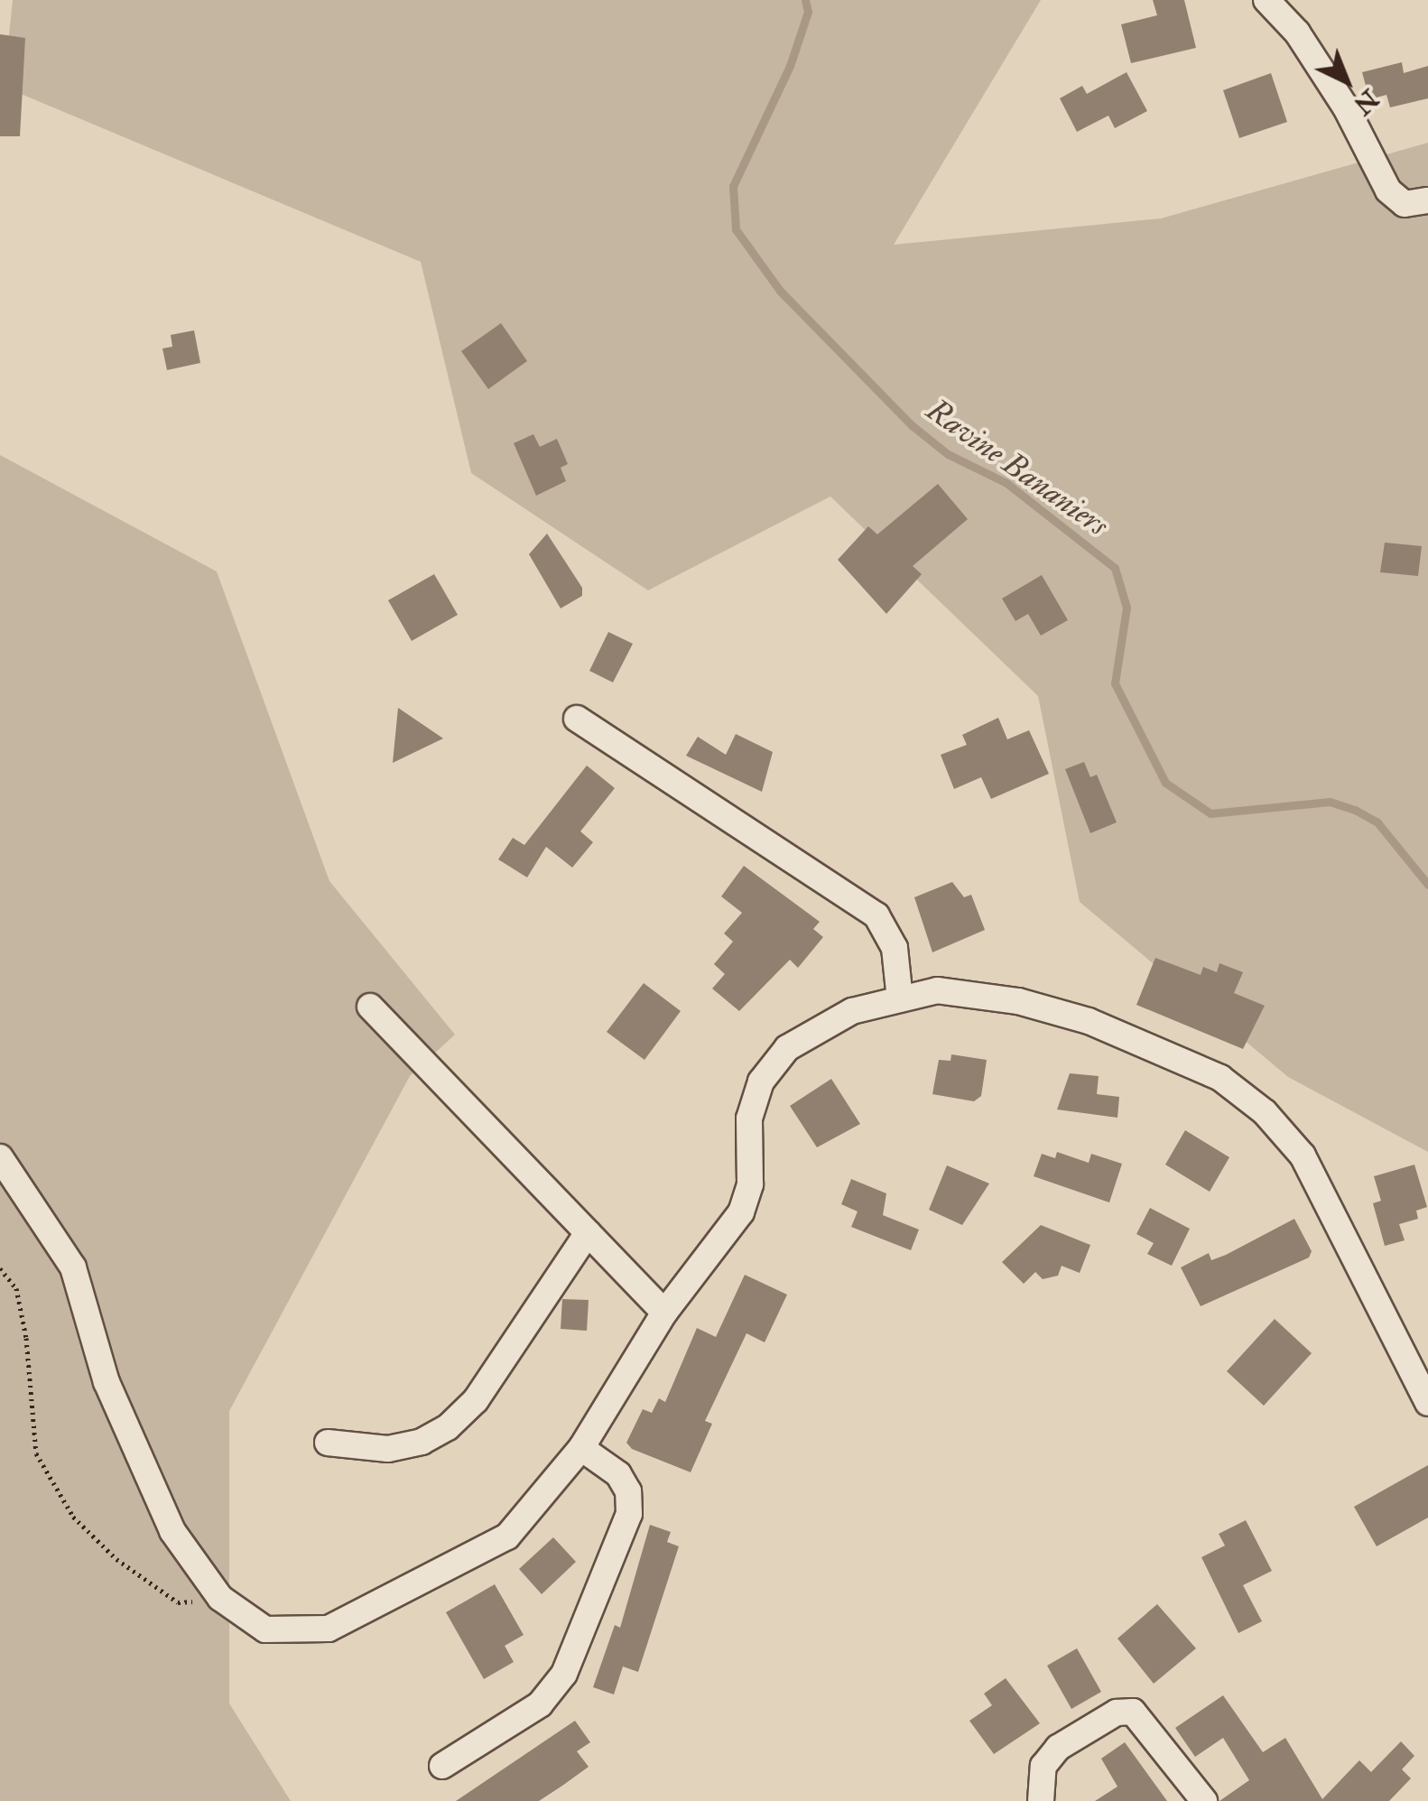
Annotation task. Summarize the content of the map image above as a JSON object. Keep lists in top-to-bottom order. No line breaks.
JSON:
{"water":["Ravine Bananiers"],"north":"bottom right"}
